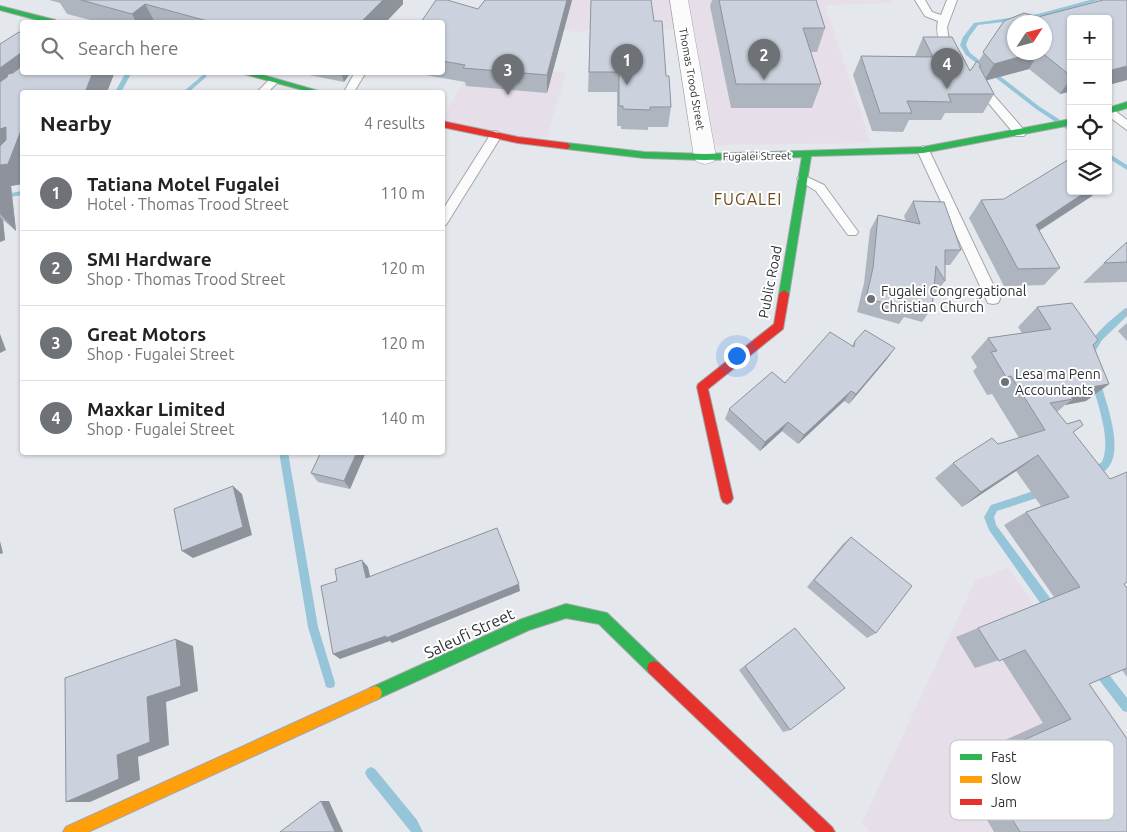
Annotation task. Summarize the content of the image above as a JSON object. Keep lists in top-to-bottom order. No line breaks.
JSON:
{"streets":{"main road":["Fugalei Street","Public Road","Saleufi Street"],"street":["Thomas Trood Street"]},"crossings":[["Thomas Trood Street","Fugalei Street"],["Fugalei Street","Public Road"]],"districts":["FUGALEI"],"places":["Fugalei Congregational Christian Church","Lesa ma Penn Accountants"],"legend":["Fast","Slow","Jam"],"north":"top right","page":{"map_buttons":["+","−"],"search":"Search here","pins":["2","1","4","3"],"heading":["Nearby","4 results"],"list":[{"mark":"1","name":"Tatiana Motel Fugalei","note":"Hotel · Thomas Trood Street","value":"110 m"},{"mark":"2","name":"SMI Hardware","note":"Shop · Thomas Trood Street","value":"120 m"},{"mark":"3","name":"Great Motors","note":"Shop · Fugalei Street","value":"120 m"},{"mark":"4","name":"Maxkar Limited","note":"Shop · Fugalei Street","value":"140 m"}]}}
